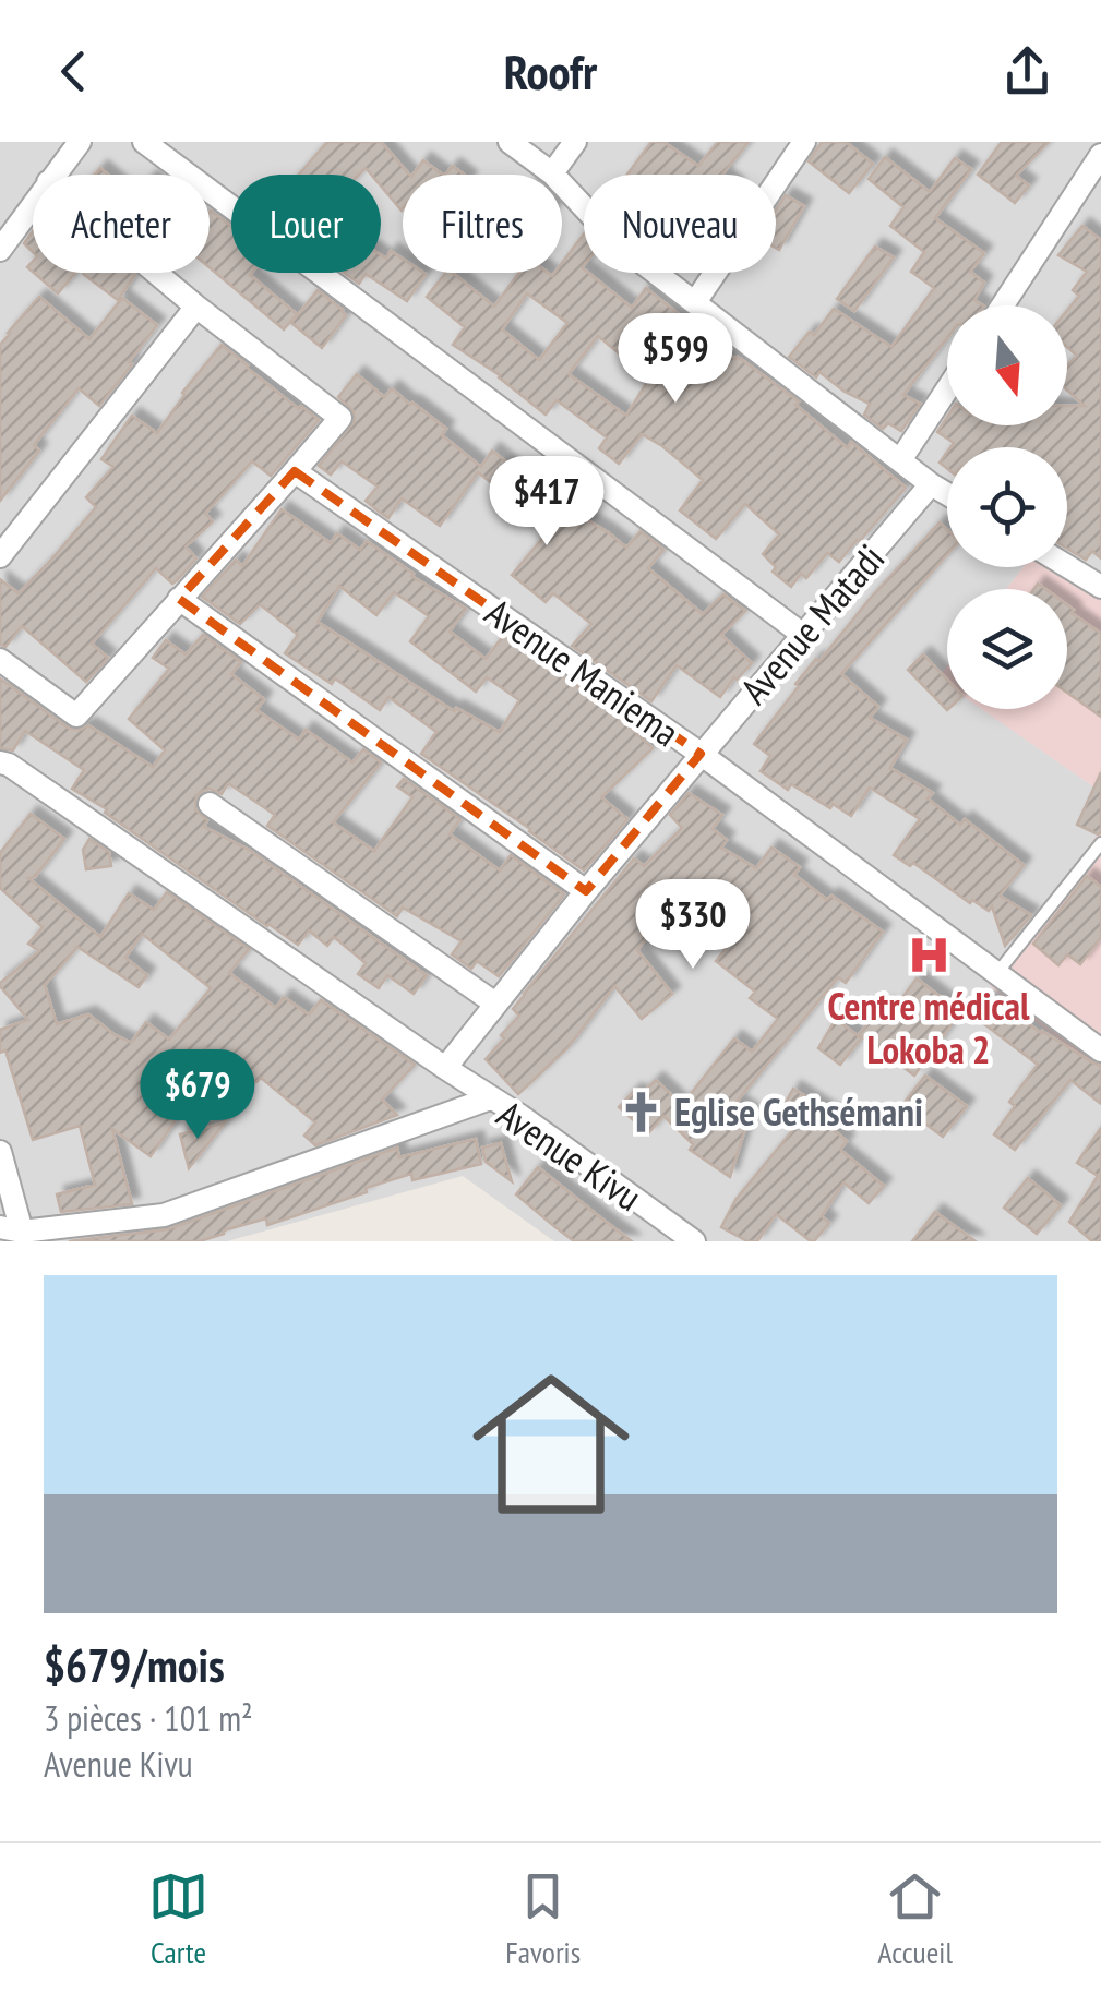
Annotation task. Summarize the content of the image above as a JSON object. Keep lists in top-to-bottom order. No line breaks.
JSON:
{"streets":{"street":["Avenue Matadi","Avenue Maniema","Avenue Kivu"]},"crossings":[["Avenue Matadi","Avenue Maniema"]],"places":{"hospital":["Centre médical Lokoba 2"],"church":["Eglise Gethsémani"]},"north":"bottom","page":{"header":"Roofr","chip":["Acheter","Louer","Filtres","Nouveau"],"price":["$599","$417","$330","$679"],"list":[{"name":"$679/mois","note":"3 pièces · 101 m² · Avenue Kivu"}],"tabs":["Carte","Favoris","Accueil"]}}
